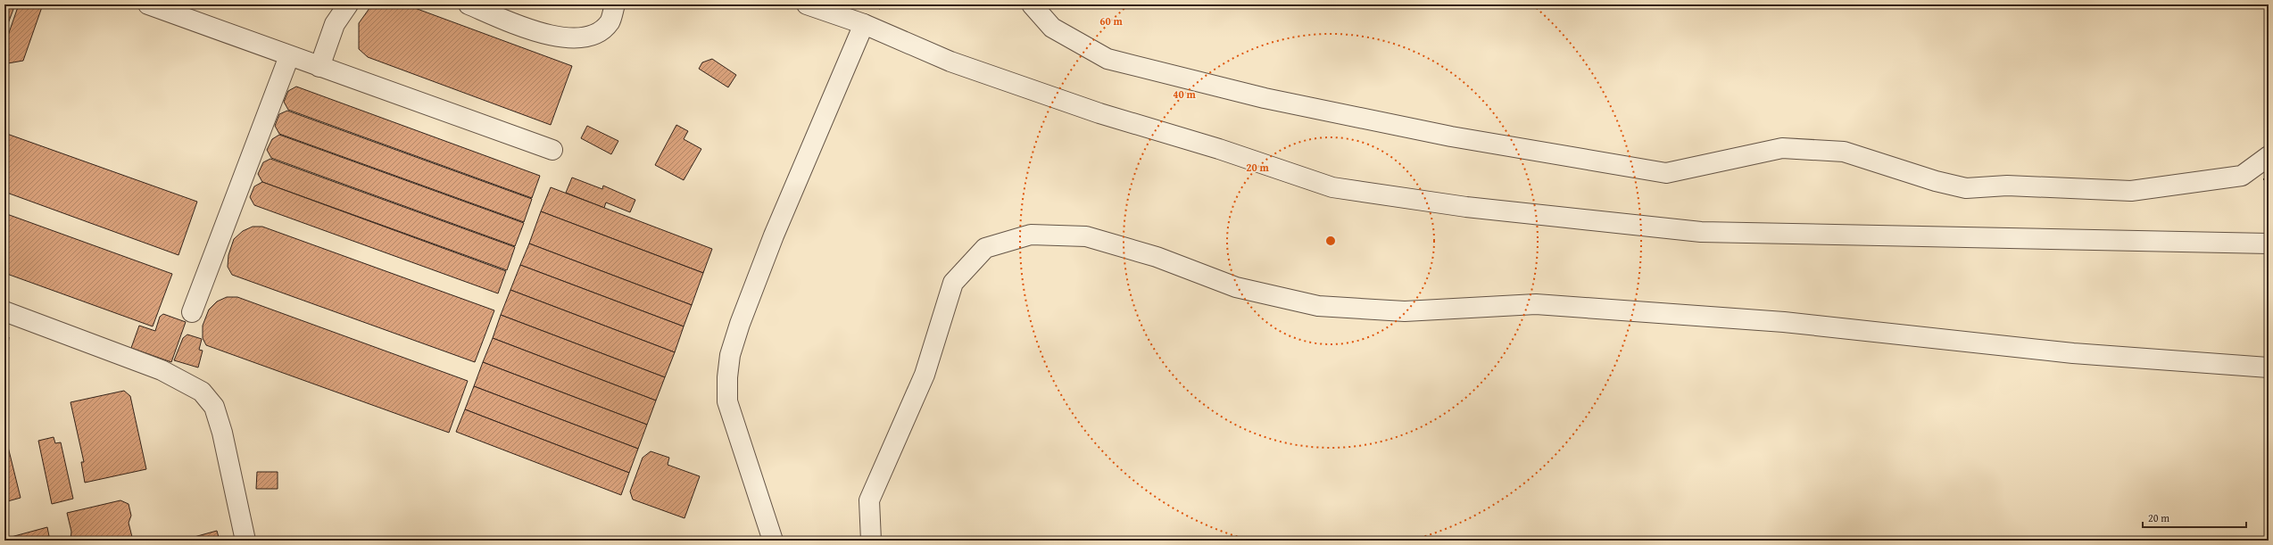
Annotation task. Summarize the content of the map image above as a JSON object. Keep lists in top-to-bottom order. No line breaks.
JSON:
{"scale_bar":"20 m","rings":["60 m","40 m","20 m"]}
